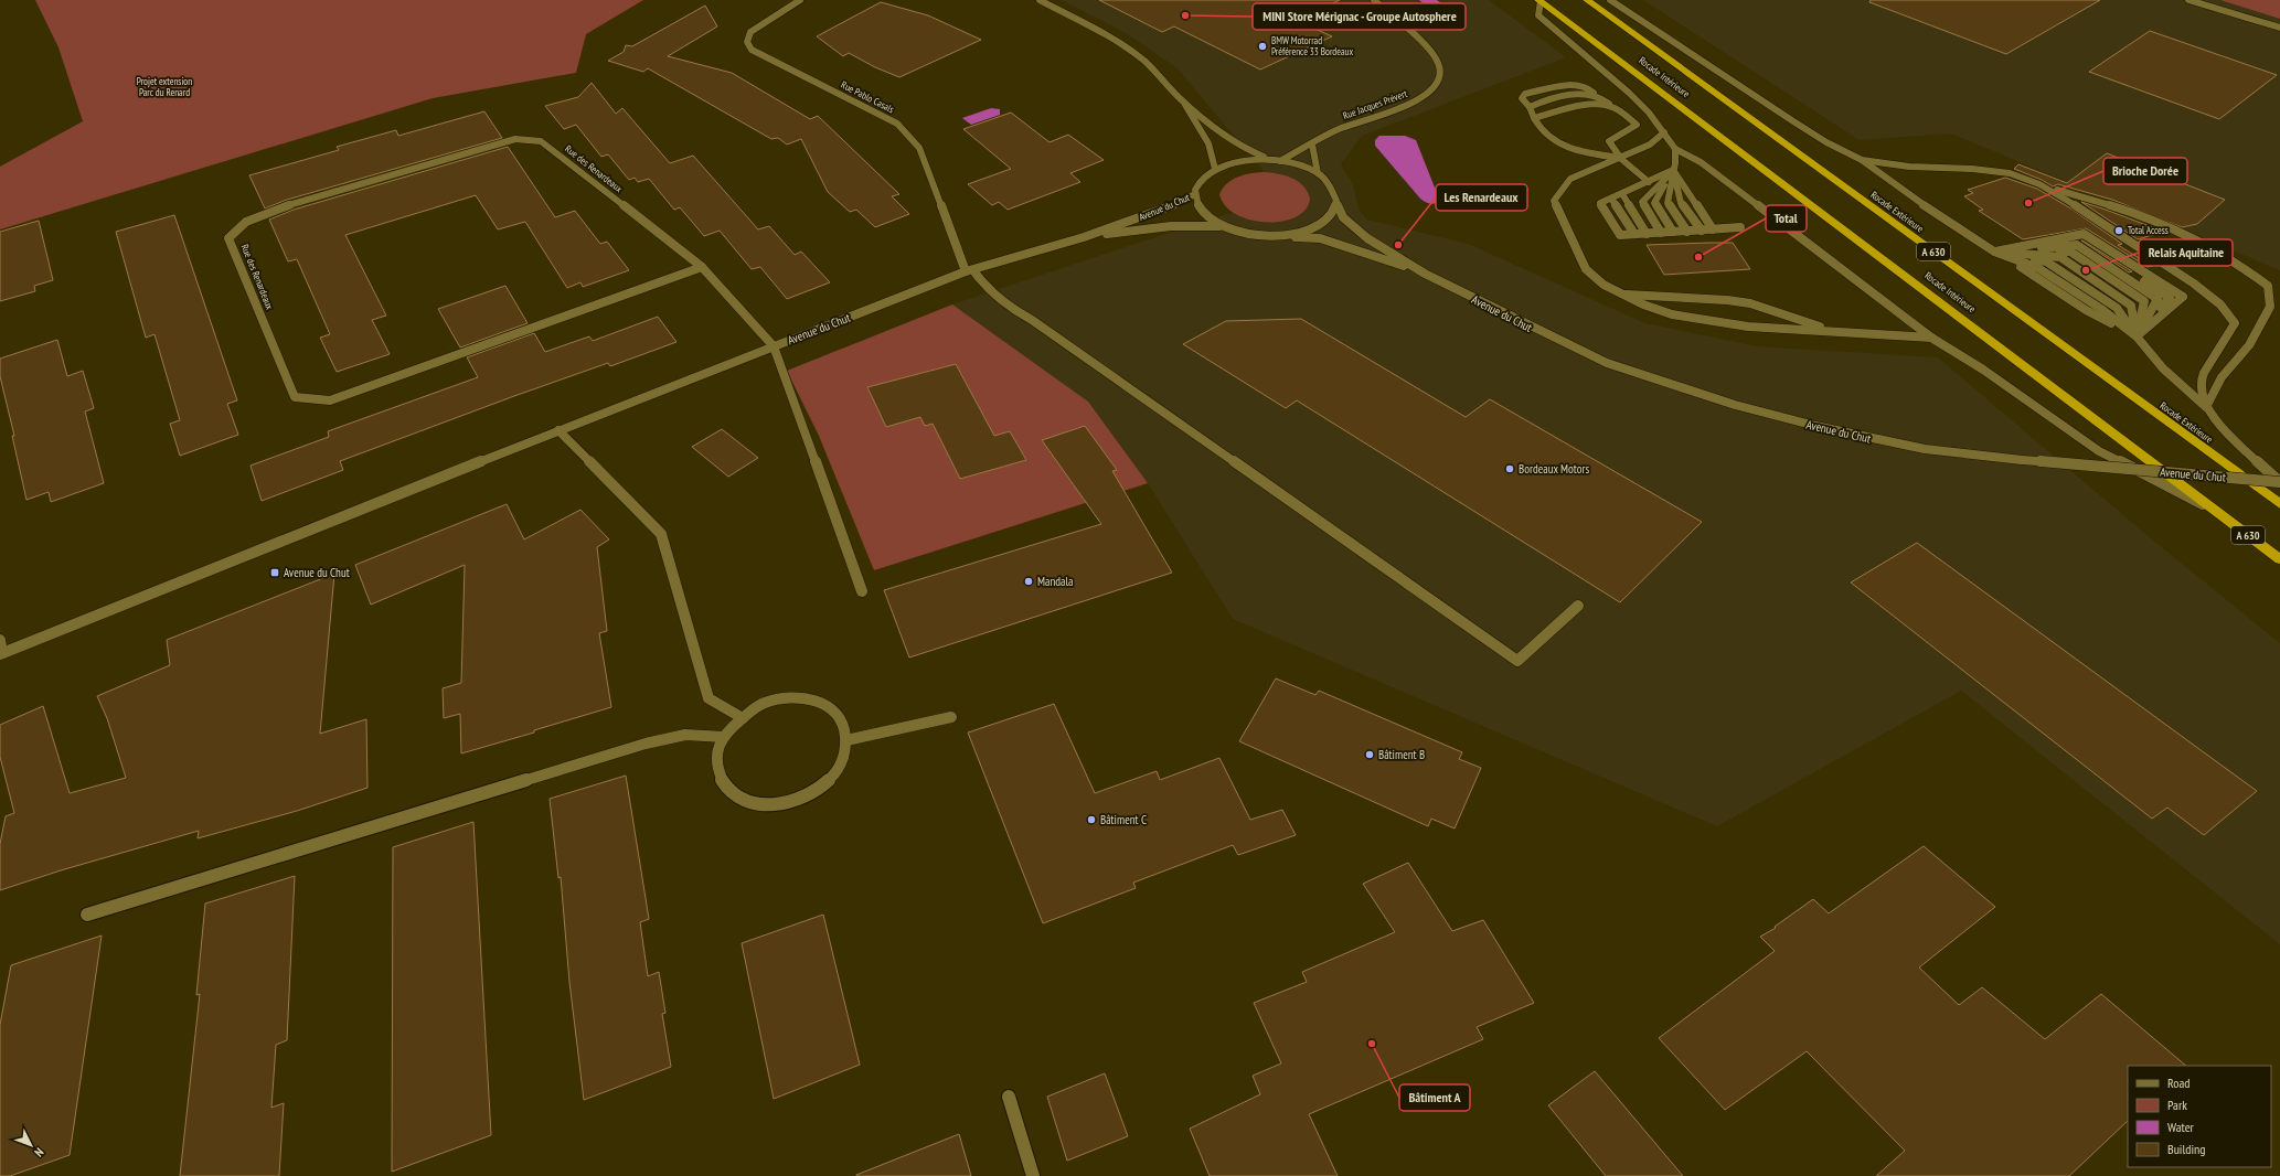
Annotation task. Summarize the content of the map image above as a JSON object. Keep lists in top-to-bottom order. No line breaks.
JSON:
{"streets":{"highway":["Rocade Intérieure","Rocade Extérieure","A 630"],"street":["Rue Pablo Casals","Rue Jacques Prévert","Rue des Renardeaux","Avenue du Chut"]},"crossings":[["Rue Pablo Casals","Avenue du Chut"],["Rue Jacques Prévert","Avenue du Chut"],["Rue des Renardeaux","Avenue du Chut"]],"parks":["Projet extension Parc du Renard"],"places":{"other":["MINI Store Mérignac - Groupe Autosphere","BMW Motorrad Préférence 33 Bordeaux","Brioche Dorée","Total Access","Les Renardeaux","Total","Relais Aquitaine","Bordeaux Motors","Mandala","Bâtiment B","Bâtiment C","Bâtiment A"],"transit":["Avenue du Chut"]},"legend":["Road","Park","Water","Building"],"north":"bottom right"}
